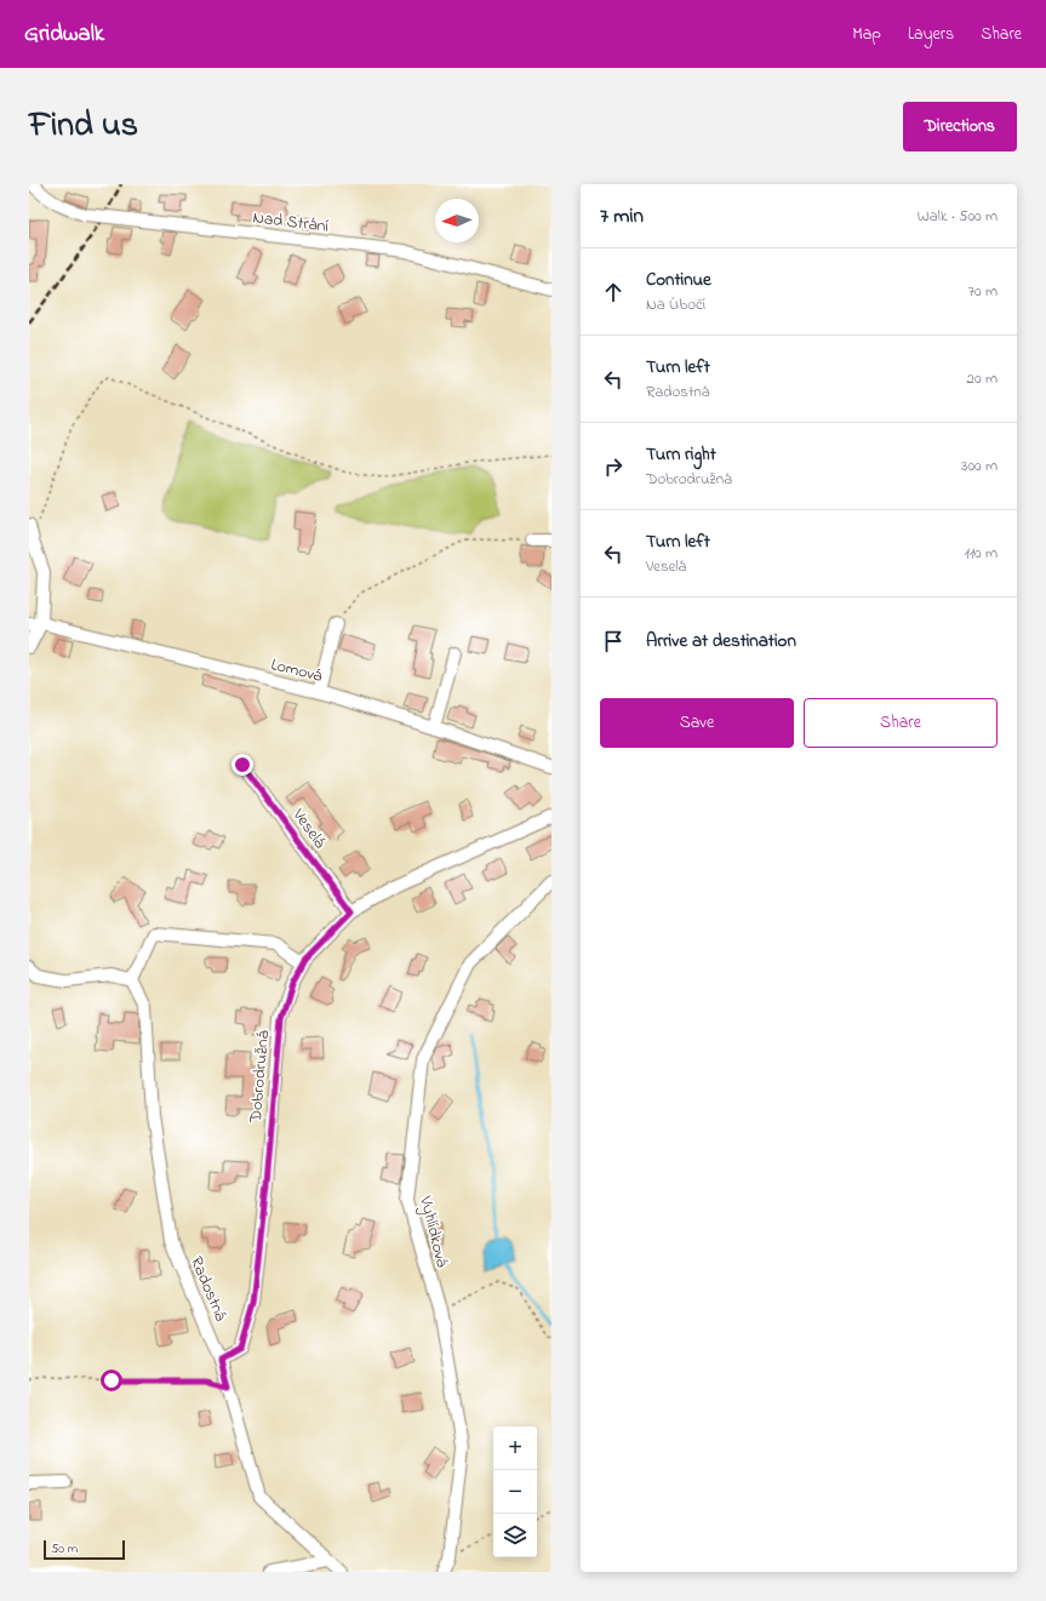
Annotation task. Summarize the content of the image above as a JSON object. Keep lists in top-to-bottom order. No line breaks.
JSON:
{"streets":{"street":["Nad Strání","Lomová","Veselá","Dobrodružná","Vyhlídková","Radostná"]},"crossings":[["Veselá","Dobrodružná"],["Dobrodružná","Radostná"]],"scale_bar":"50 m","north":"left","page":{"header":"Gridwalk","nav":["Map","Layers","Share"],"title":"Find us","buttons":["Directions",["Save","Share"]],"heading":["7 min","Walk · 500 m"],"list":[["Continue","Na Úbočí","70 m"],["Turn left","Radostná","20 m"],["Turn right","Dobrodružná","300 m"],["Turn left","Veselá","110 m"],"Arrive at destination"],"map_buttons":["+","−"],"scale":"50 m"}}
